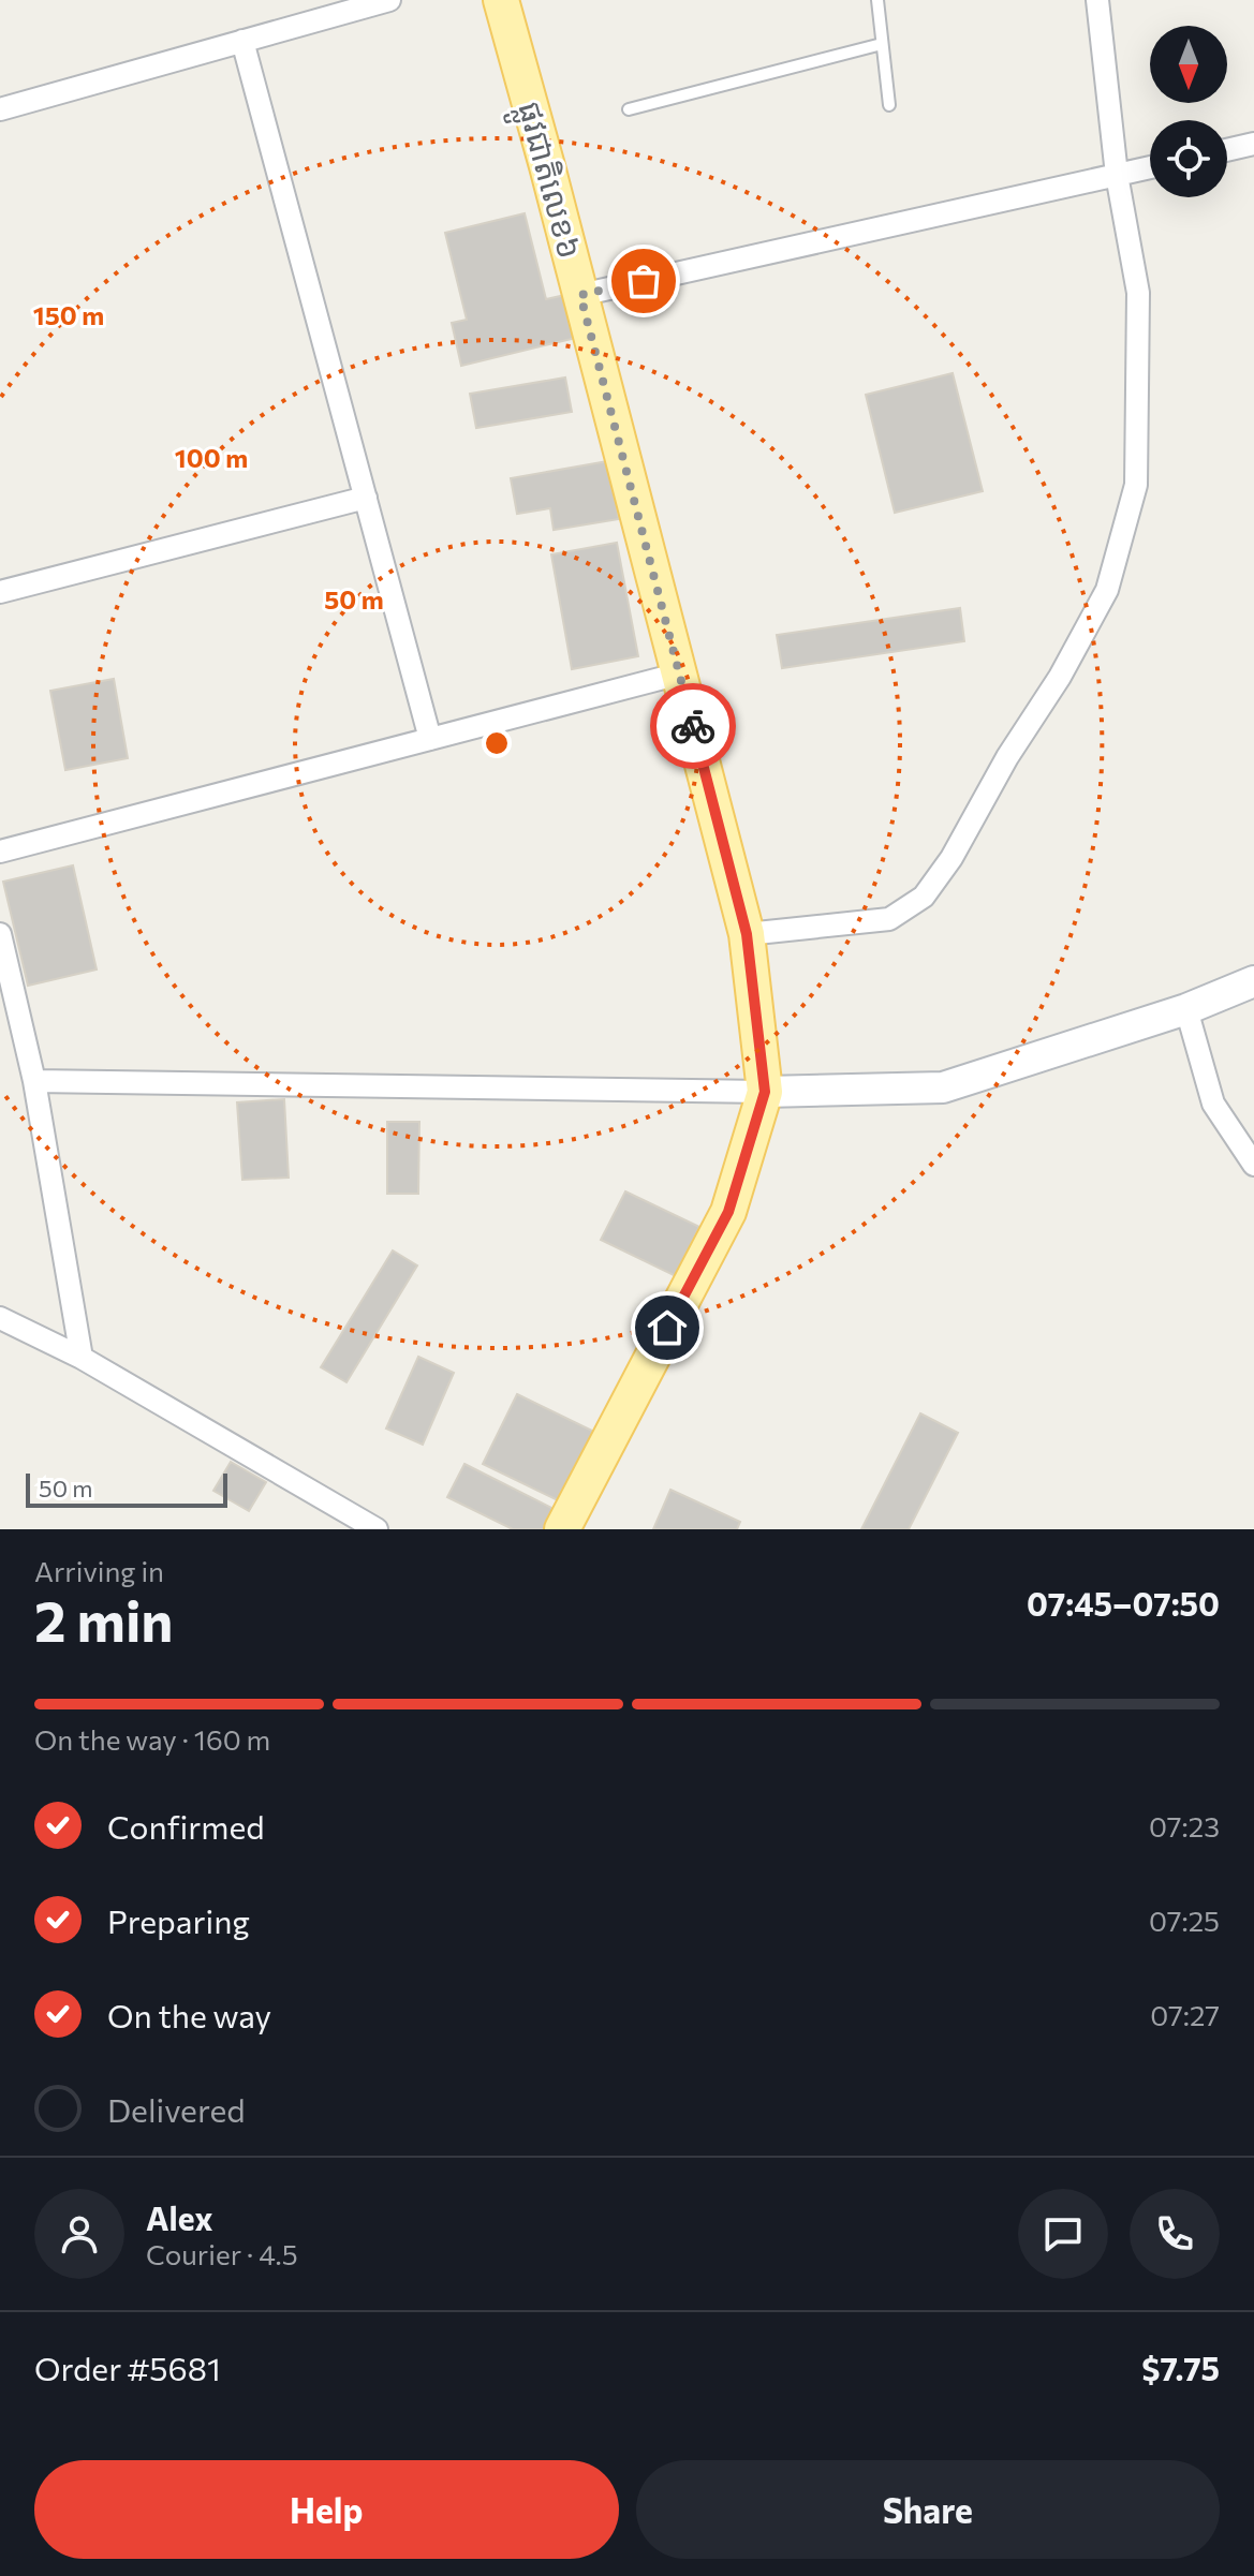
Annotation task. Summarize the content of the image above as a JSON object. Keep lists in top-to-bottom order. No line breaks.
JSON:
{"streets":{"main road":["ផ្លូវជាតិលេខ៦"]},"scale_bar":"50 m","north":"bottom","page":{"scale":"50 m","heading":["2 min","Arriving in","07:45–07:50"],"panel":["Alex","Courier · 4.5","Order #5681","$7.75"],"bar":"On the way · 160 m","list":[["Confirmed","07:23"],["Preparing","07:25"],["On the way","07:27"],"Delivered"],"buttons":["Help","Share"]},"rings":["150 m","100 m","50 m"]}
